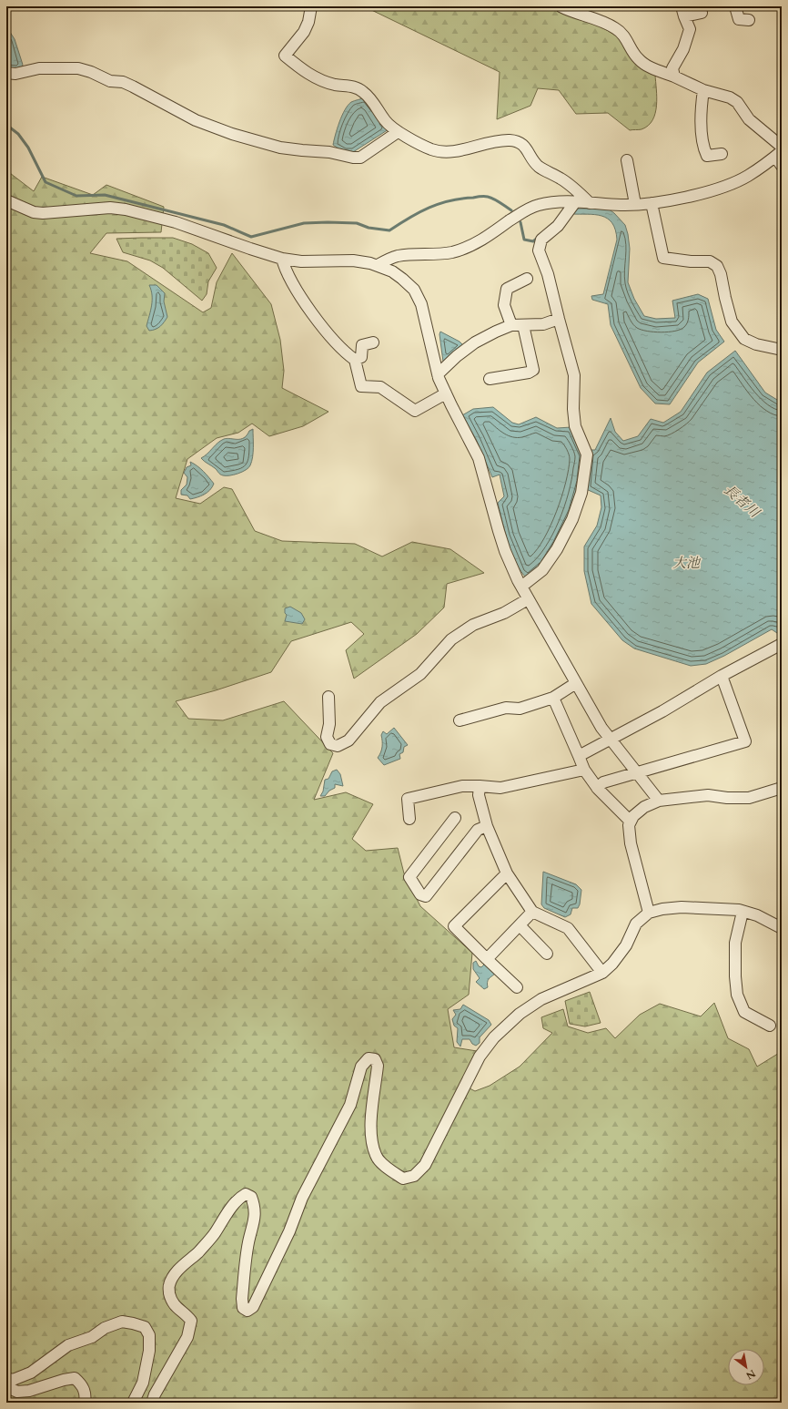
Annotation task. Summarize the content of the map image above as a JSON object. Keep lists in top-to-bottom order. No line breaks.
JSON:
{"water":["長者川","大池"],"north":"bottom right"}
